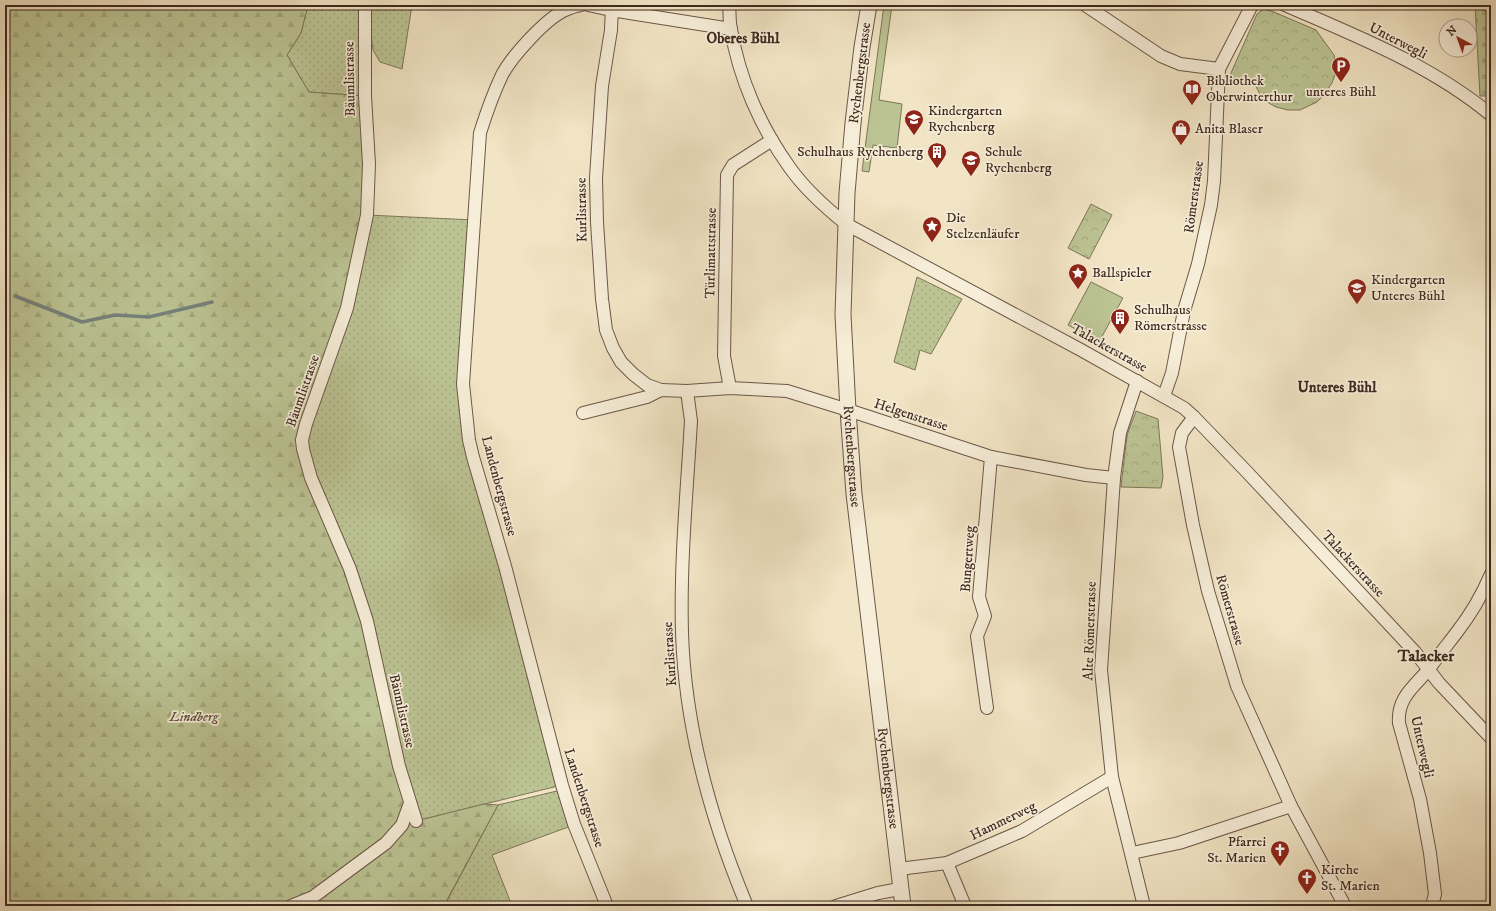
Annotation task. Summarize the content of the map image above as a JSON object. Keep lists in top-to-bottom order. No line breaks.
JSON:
{"streets":{"street":["Unterwegli","Rychenbergstrasse","Bäumlistrasse","Römerstrasse","Kurlistrasse","Türlimattstrasse","Talackerstrasse","Helgenstrasse","Landenbergstrasse","Bungertweg","Alte Römerstrasse","Hammerweg"]},"crossings":[["Unterwegli","Talackerstrasse"],["Rychenbergstrasse","Talackerstrasse"],["Rychenbergstrasse","Helgenstrasse"],["Rychenbergstrasse","Hammerweg"],["Römerstrasse","Talackerstrasse"],["Kurlistrasse","Helgenstrasse"],["Türlimattstrasse","Talackerstrasse"],["Türlimattstrasse","Helgenstrasse"],["Talackerstrasse","Alte Römerstrasse"],["Helgenstrasse","Bungertweg"],["Helgenstrasse","Alte Römerstrasse"],["Alte Römerstrasse","Hammerweg"]],"districts":["Oberes Bühl","Unteres Bühl","Talacker"],"parks":["Lindberg"],"places":{"parking":["unteres Bühl"],"library":["Bibliothek Oberwinterthur"],"school or university":["Kindergarten Rychenberg","Schule Rychenberg","Kindergarten Unteres Bühl"],"shop":["Anita Blaser"],"building":["Schulhaus Rychenberg","Schulhaus Römerstrasse"],"place":["Die Stelzenläufer","Ballspieler"],"church":["Pfarrei St. Marien","Kirche St. Marien"]},"north":"top left"}
